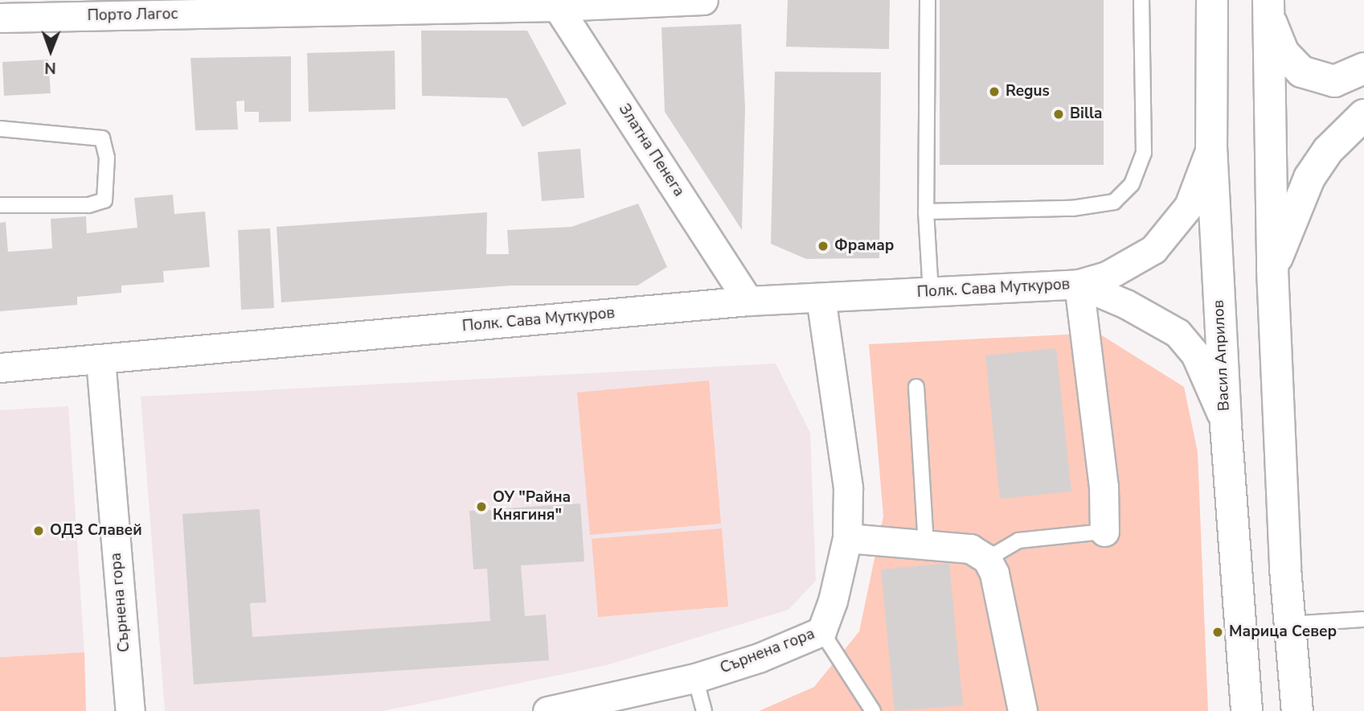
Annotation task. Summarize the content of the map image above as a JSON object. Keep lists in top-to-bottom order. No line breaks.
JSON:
{"streets":{"main road":["Васил Априлов"],"street":["Порто Лагос","Златна Пенега","Полк. Сава Муткуров","Сърнена гора"]},"crossings":[["Порто Лагос","Златна Пенега"],["Златна Пенега","Полк. Сава Муткуров"],["Полк. Сава Муткуров","Сърнена гора"]],"places":["Regus","Billa","Фрамар","ОУ \"Райна Княгиня\"","ОДЗ Славей","Марица Север"],"north":"bottom"}
